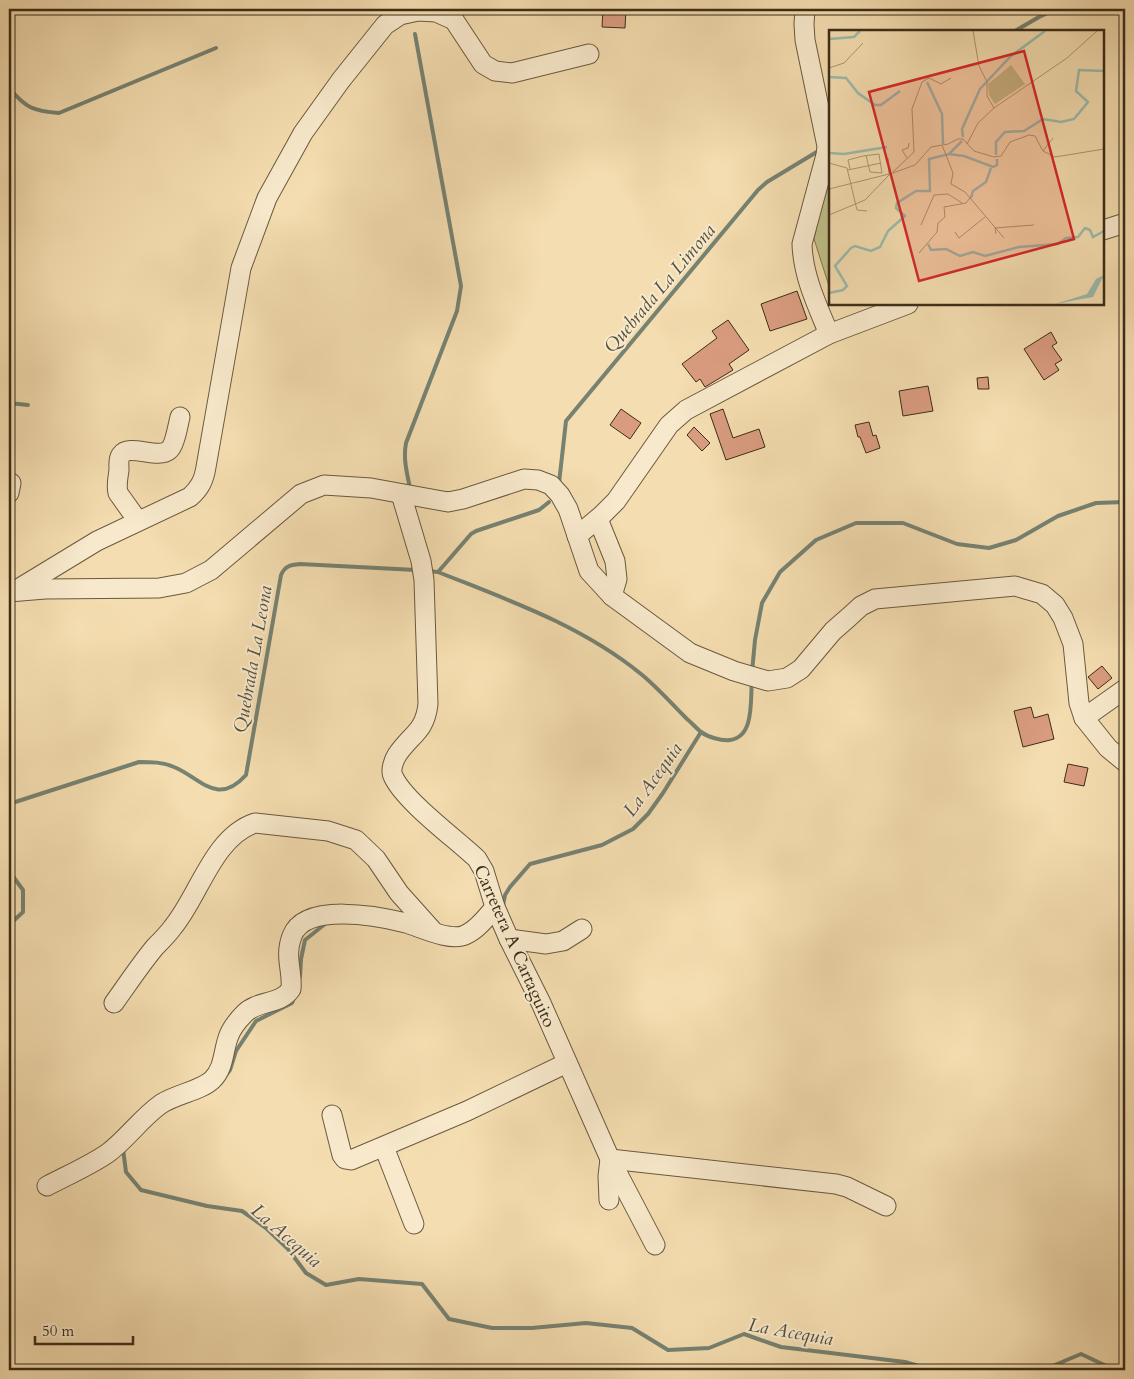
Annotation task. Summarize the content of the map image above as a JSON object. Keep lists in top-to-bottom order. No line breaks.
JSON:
{"streets":{"street":["Carretera A Cartaguito"]},"water":["Quebrada La Limona","Quebrada La Leona","La Acequia"],"scale_bar":"50 m"}
